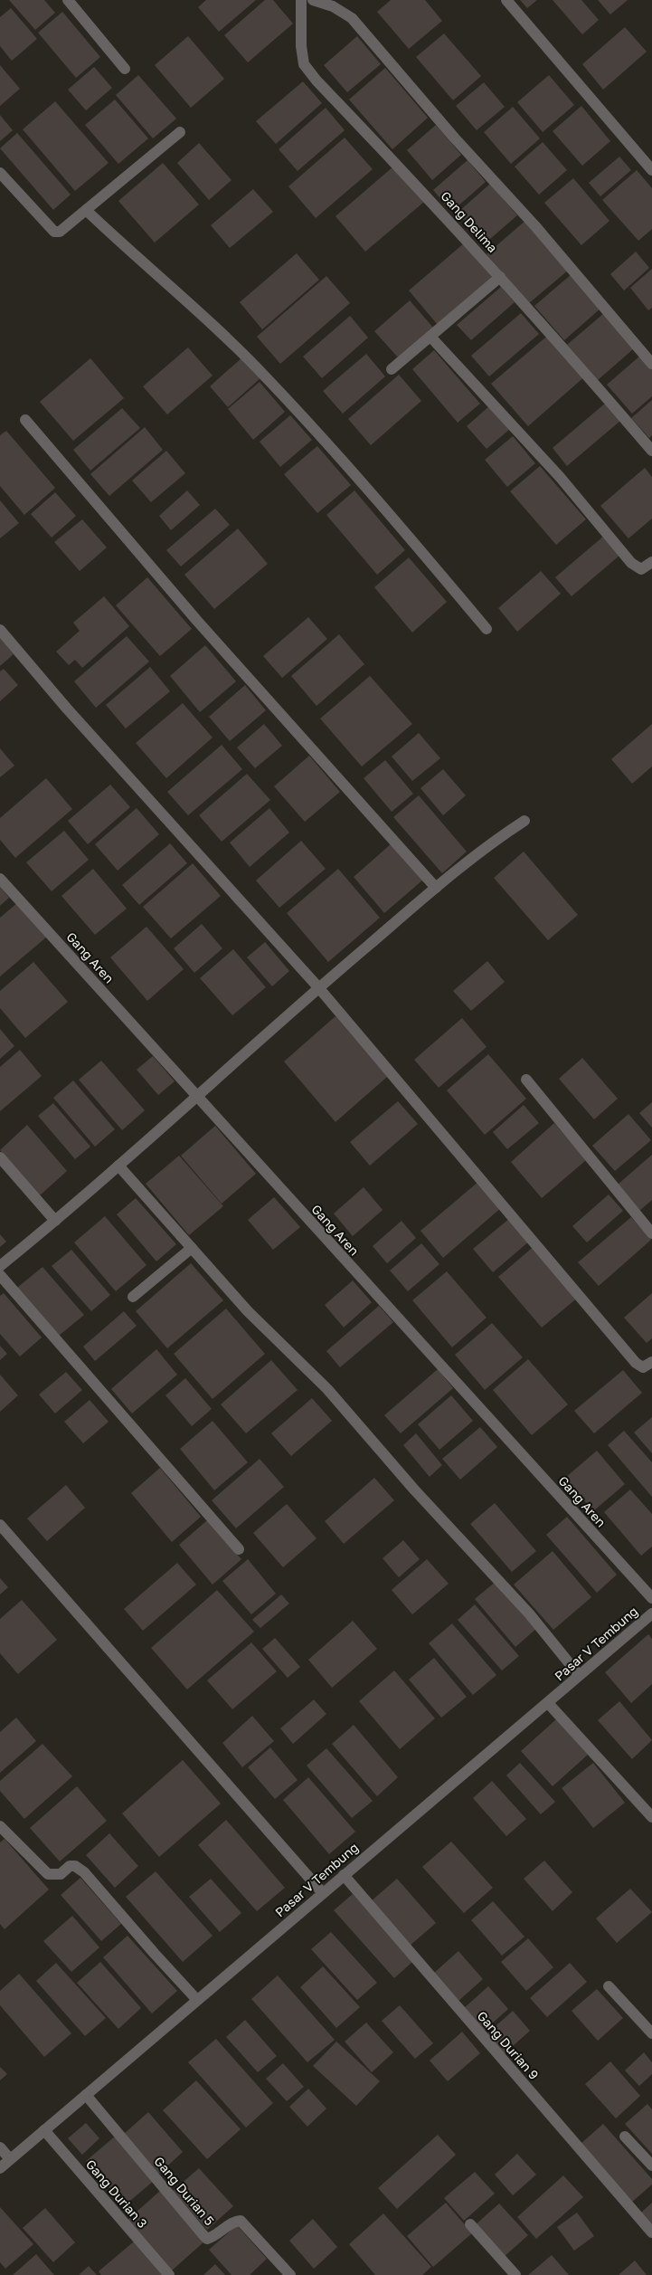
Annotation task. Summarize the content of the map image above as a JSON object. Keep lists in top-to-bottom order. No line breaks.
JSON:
{"streets":{"street":["Gang Delima","Gang Aren","Pasar V Tembung","Gang Durian 9","Gang Durian 5","Gang Durian 3"]},"crossings":[["Pasar V Tembung","Gang Durian 9"],["Pasar V Tembung","Gang Durian 5"],["Pasar V Tembung","Gang Durian 3"]]}
